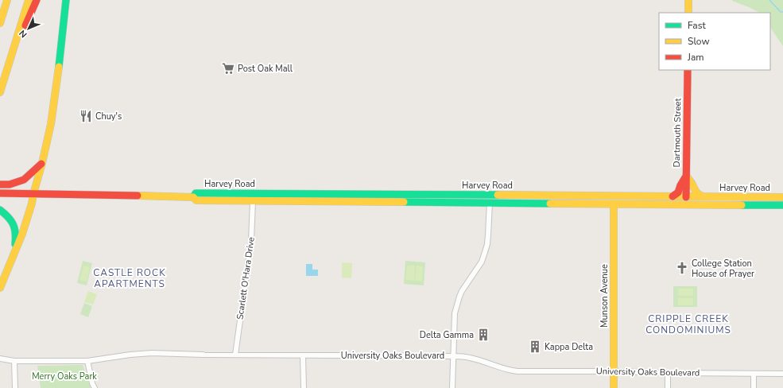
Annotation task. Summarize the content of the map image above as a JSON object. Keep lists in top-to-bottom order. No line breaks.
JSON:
{"streets":{"main road":["Dartmouth Street","Harvey Road","Munson Avenue"],"street":["Scarlett O'Hara Drive","University Oaks Boulevard"]},"crossings":[["Dartmouth Street","Harvey Road"],["Harvey Road","Scarlett O'Hara Drive"],["Harvey Road","Munson Avenue"],["Scarlett O'Hara Drive","University Oaks Boulevard"],["Munson Avenue","University Oaks Boulevard"]],"districts":["CASTLE ROCK APARTMENTS","CRIPPLE CREEK CONDOMINIUMS"],"parks":["Merry Oaks Park"],"places":{"supermarket":["Post Oak Mall"],"restaurant":["Chuy's"],"church":["College Station House of Prayer"],"building":["Delta Gamma","Kappa Delta"]},"legend":["Fast","Slow","Jam"],"north":"bottom left"}
